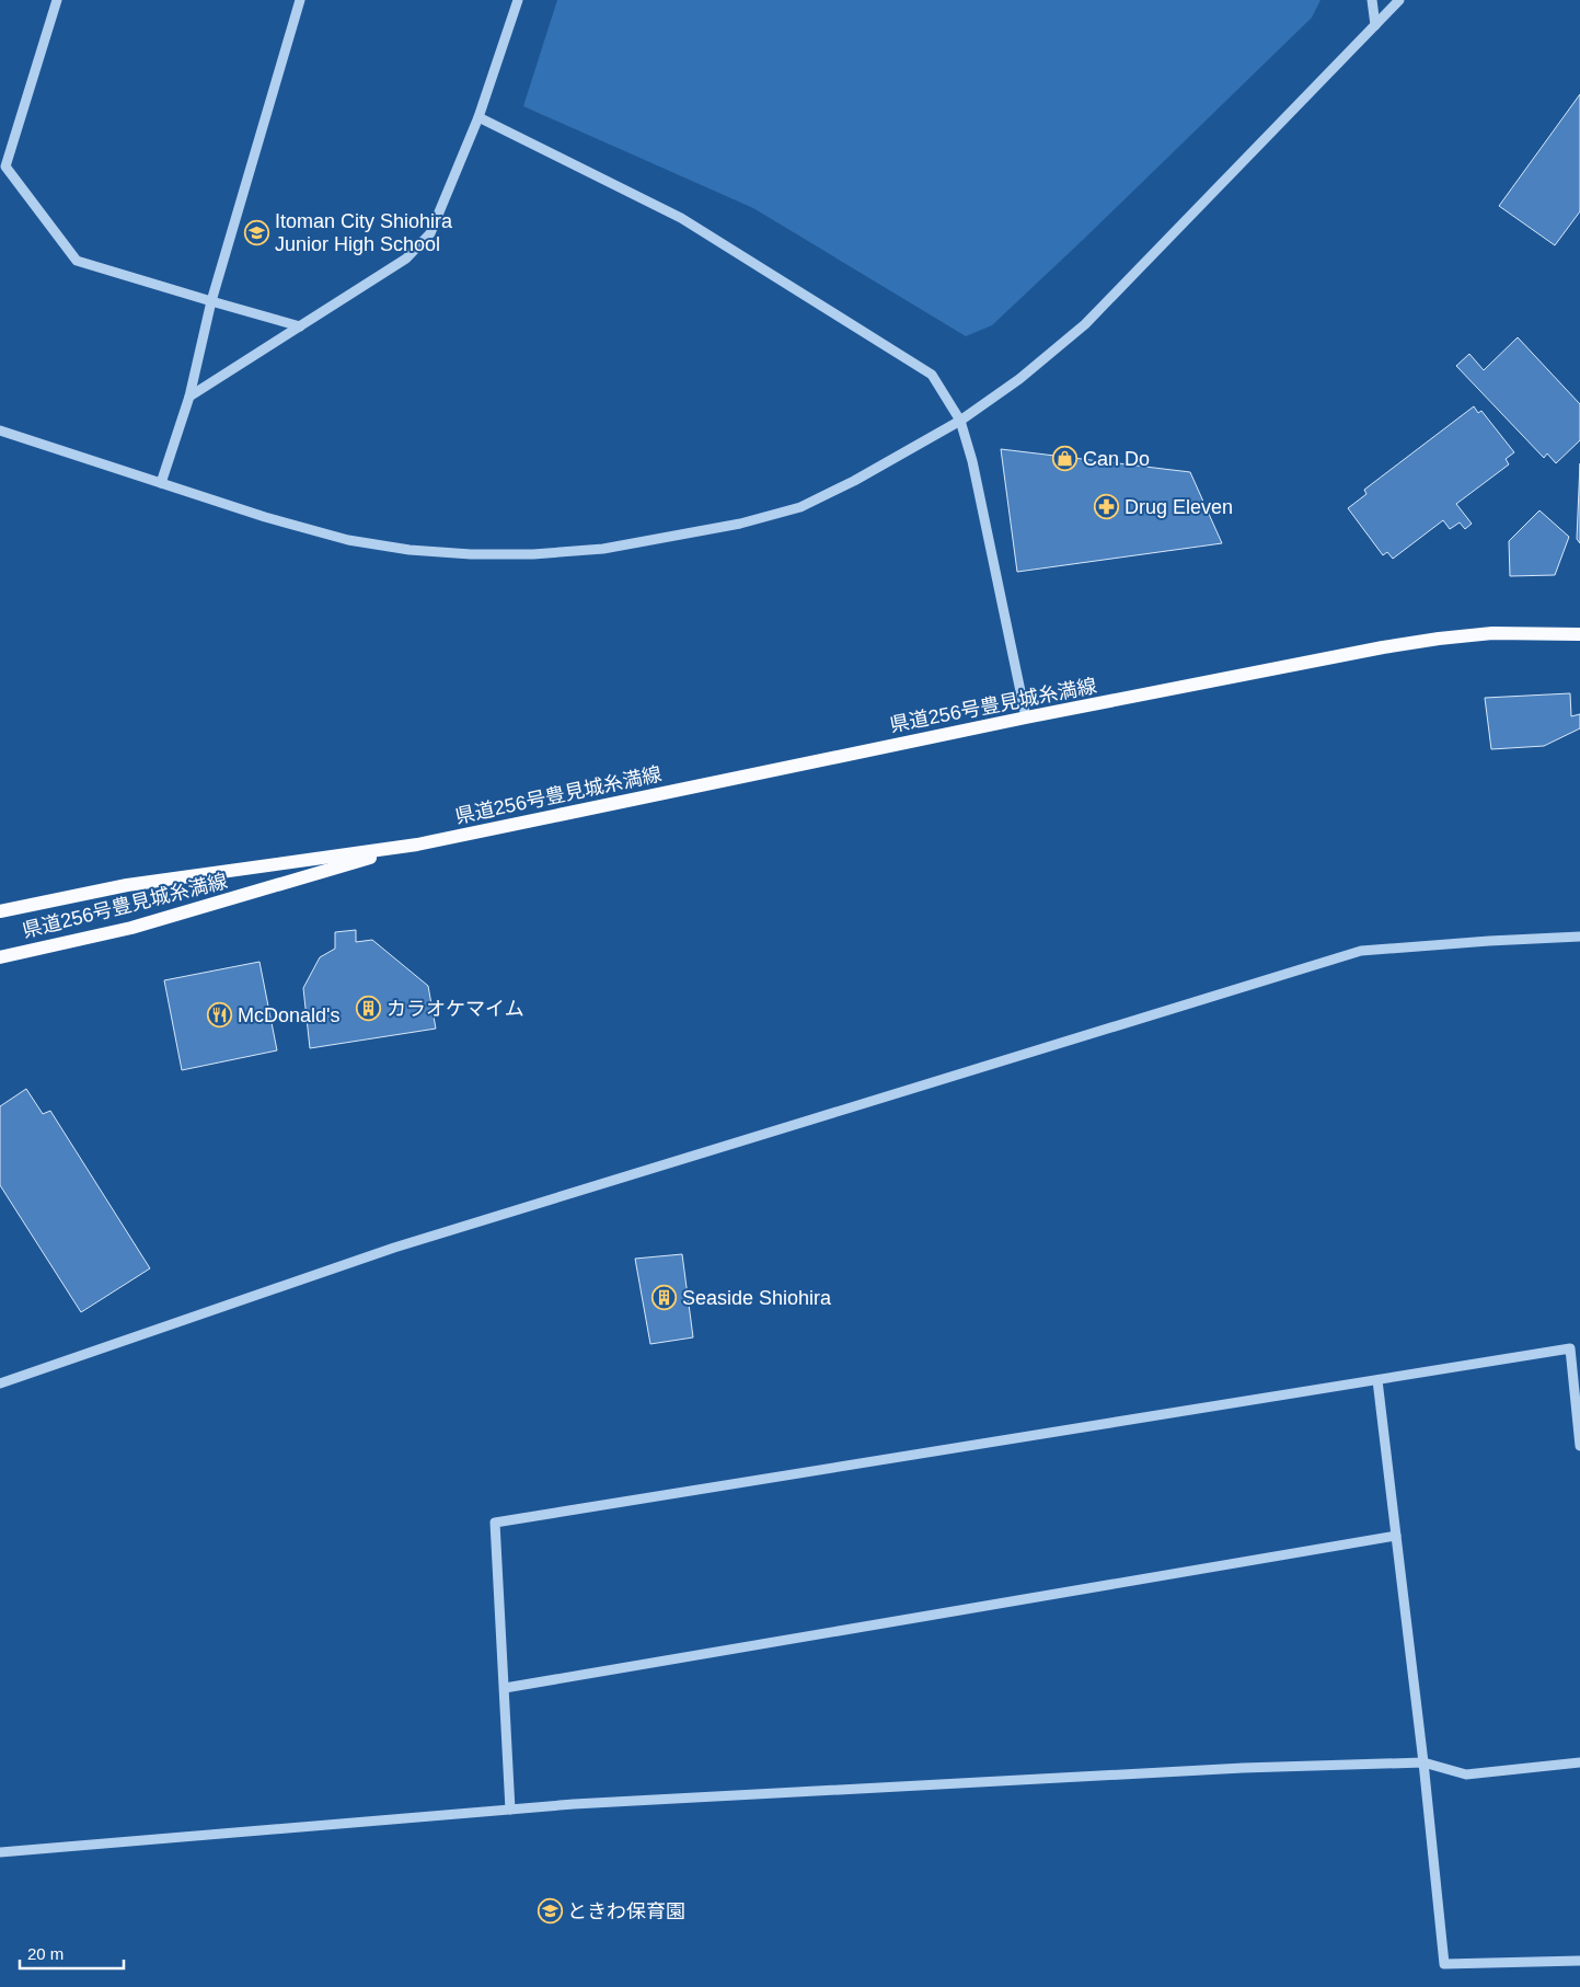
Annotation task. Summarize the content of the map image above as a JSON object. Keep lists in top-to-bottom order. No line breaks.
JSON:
{"streets":{"main road":["県道256号豊見城糸満線"]},"places":{"school or university":["Itoman City Shiohira Junior High School","ときわ保育園"],"shop":["Can Do"],"pharmacy":["Drug Eleven"],"building":["カラオケマイム","Seaside Shiohira"],"restaurant":["McDonald's"]},"scale_bar":"20 m"}
